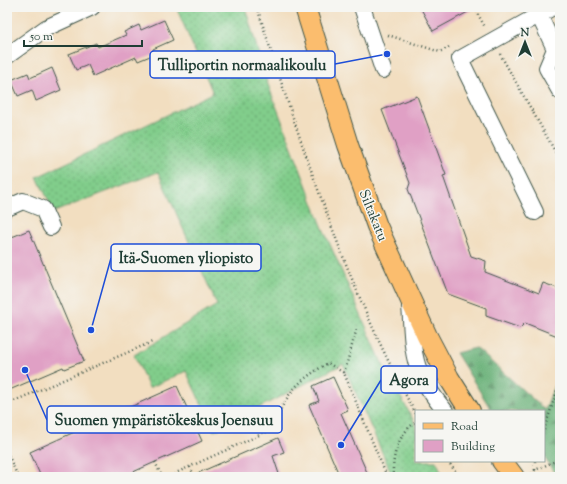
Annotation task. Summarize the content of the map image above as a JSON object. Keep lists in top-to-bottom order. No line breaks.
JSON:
{"streets":{"main road":["Siltakatu"]},"places":["Tulliportin normaalikoulu","Itä-Suomen yliopisto","Suomen ympäristökeskus Joensuu","Agora"],"legend":["Road","Building"],"scale_bar":"50 m","north":"top"}
